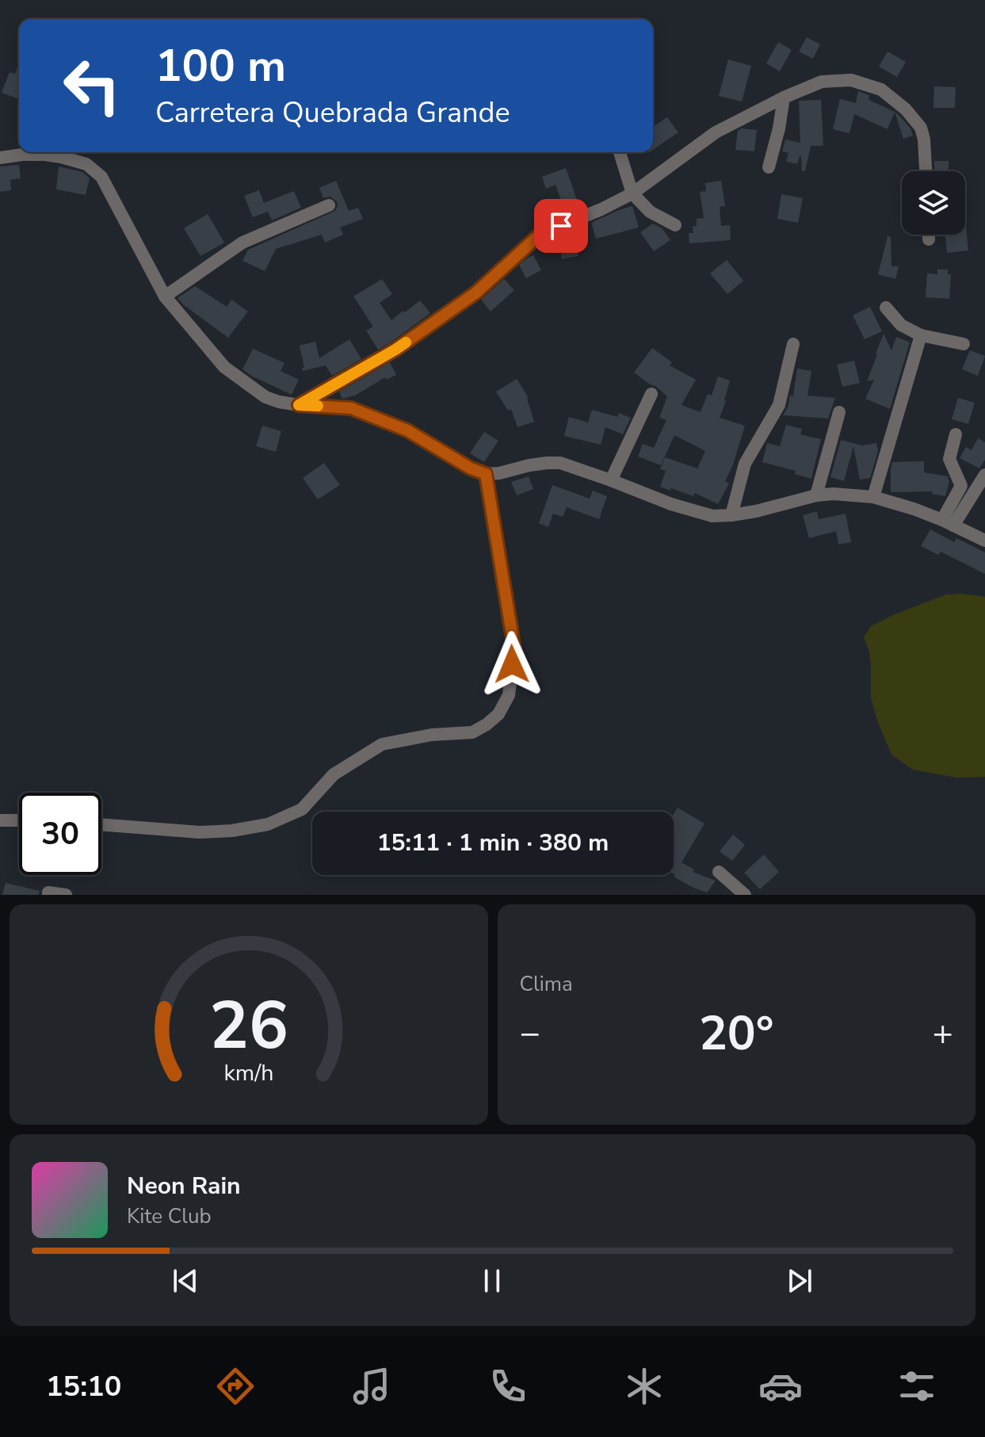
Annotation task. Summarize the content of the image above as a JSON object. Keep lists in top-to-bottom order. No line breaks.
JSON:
{"page":{"turn":["100 m","Carretera Quebrada Grande"],"limit":"30","trip":"15:11 · 1 min · 380 m","tile":"Clima","heat":["−","20°","+"],"song":["Neon Rain","Kite Club"],"tabs":"15:10","gauge":["26","km/h"]}}
